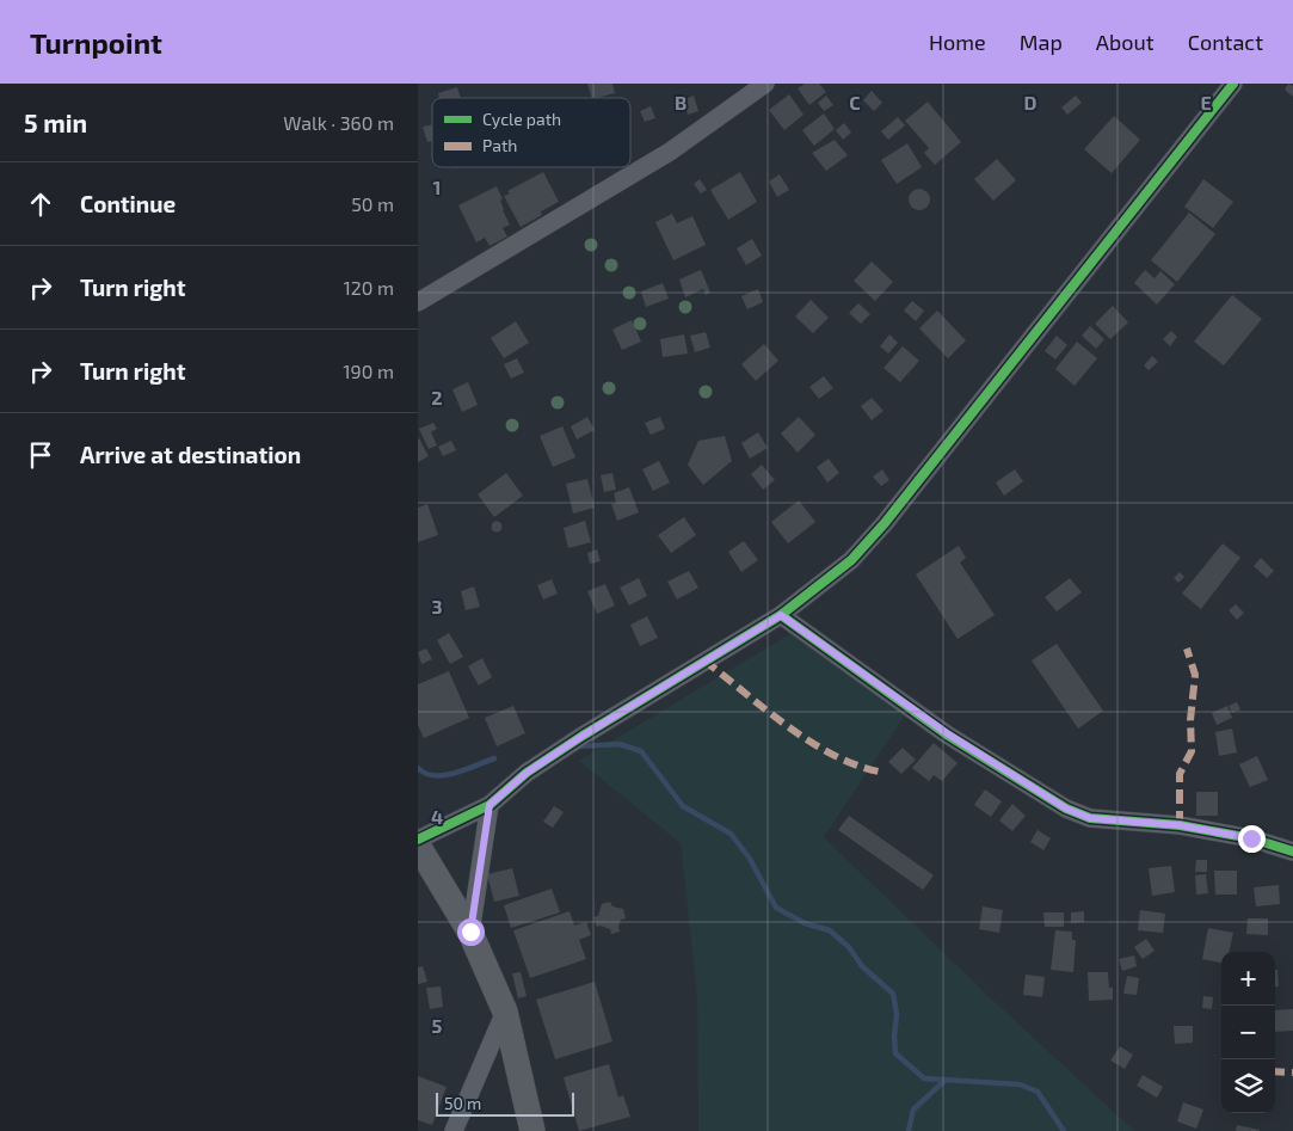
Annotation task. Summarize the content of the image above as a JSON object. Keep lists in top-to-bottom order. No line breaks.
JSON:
{"legend":["Cycle path","Path"],"scale_bar":"50 m","page":{"header":"Turnpoint","nav":["Home","Map","About","Contact"],"heading":["5 min","Walk · 360 m"],"list":[["Continue","50 m"],["Turn right","120 m"],["Turn right","190 m"],"Arrive at destination"],"map_buttons":["+","−"],"scale":"50 m"},"grid":{"columns":["B","C","D","E"],"rows":["1","2","3","4","5"]}}
